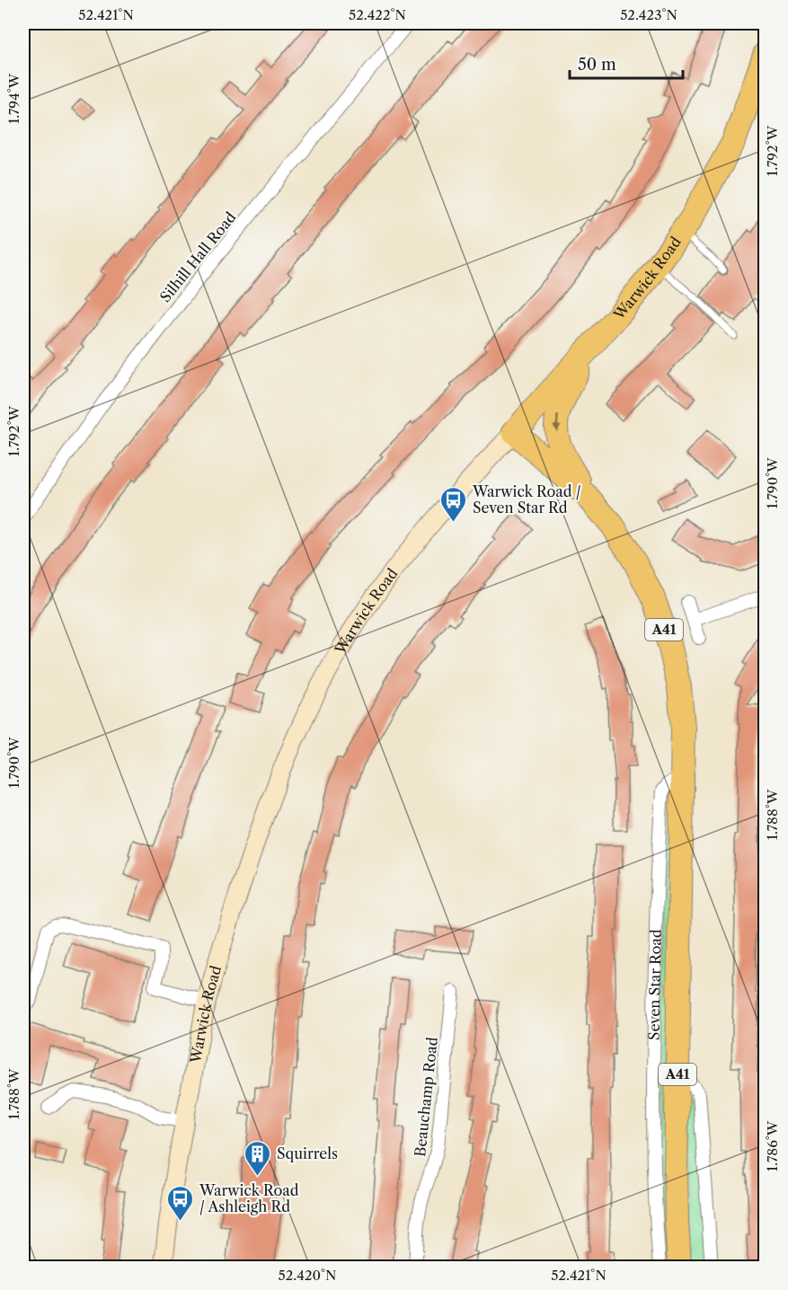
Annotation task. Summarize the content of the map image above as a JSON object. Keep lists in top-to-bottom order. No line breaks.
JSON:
{"streets":{"highway":["Warwick Road","A41","Seven Star Road"],"street":["Silhill Hall Road","Beauchamp Road"]},"crossings":[["Warwick Road","Seven Star Road"]],"places":{"bus stop":["Warwick Road / Seven Star Rd","Warwick Road / Ashleigh Rd"],"building":["Squirrels"]},"scale_bar":"50 m","coordinates":["52.421°N","52.422°N","52.423°N","1.794°W","1.792°W","1.790°W","1.788°W","1.786°W","52.420°N"]}
